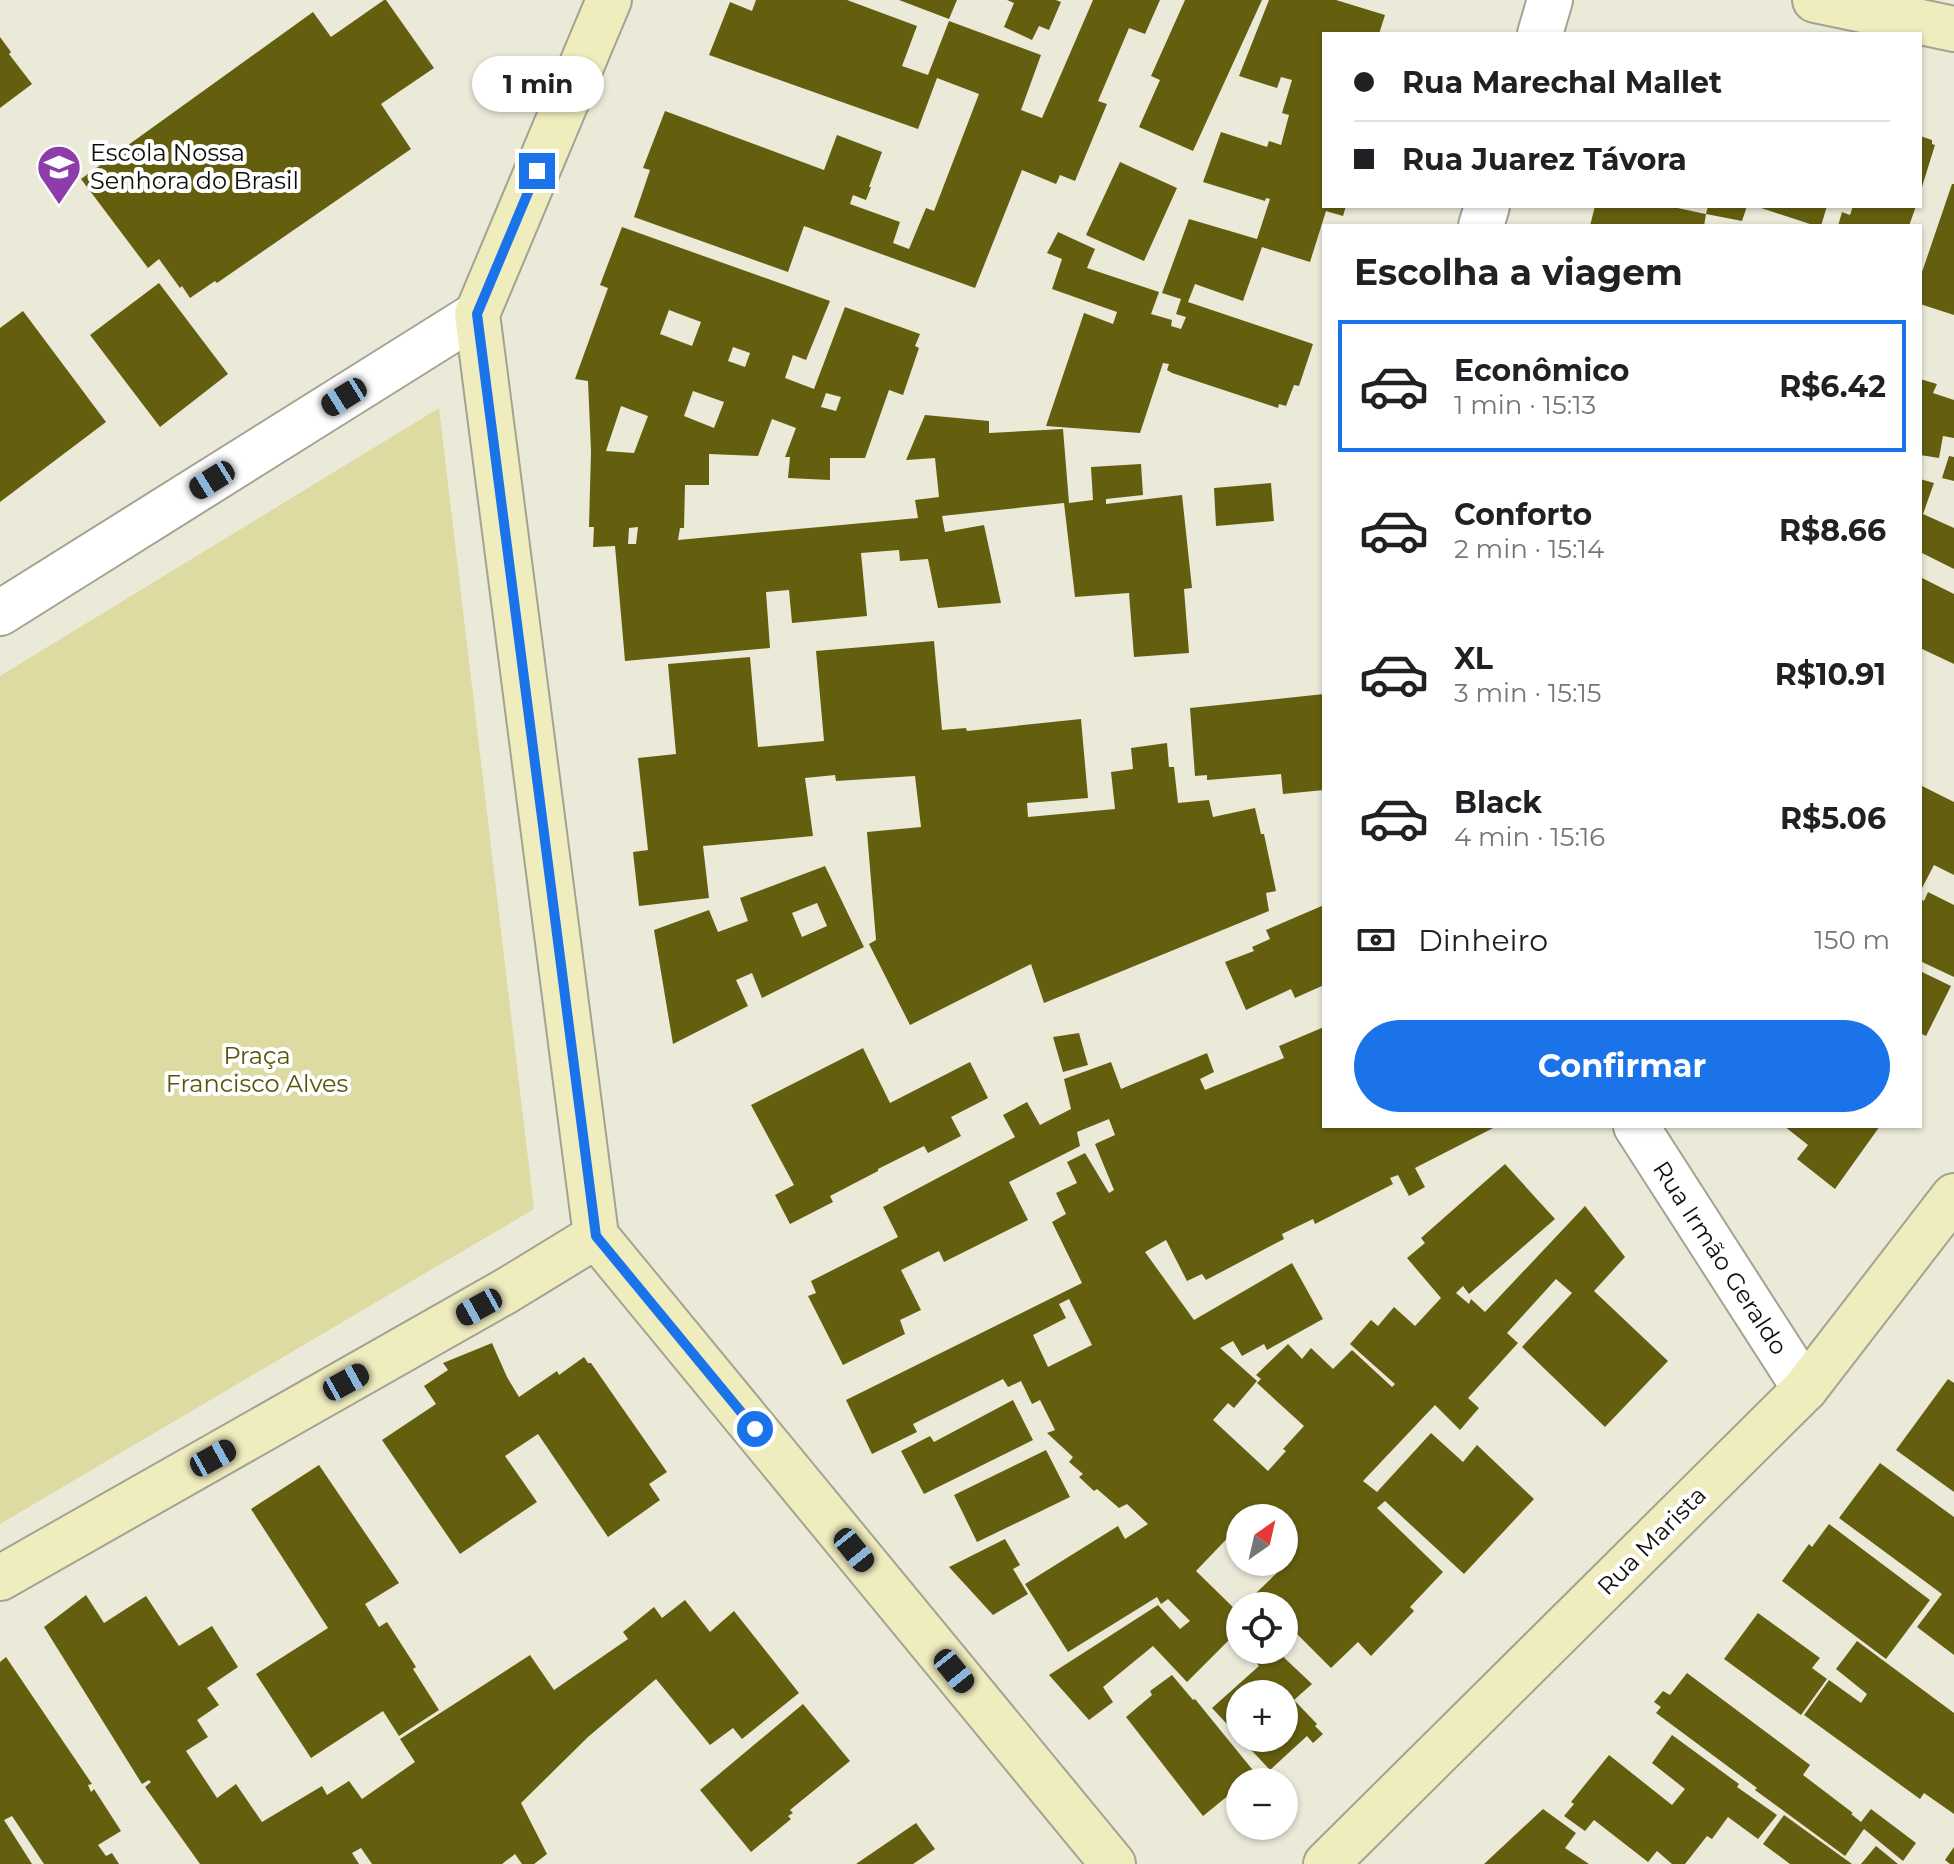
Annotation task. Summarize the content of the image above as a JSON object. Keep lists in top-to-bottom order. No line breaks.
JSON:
{"streets":{"street":["Rua Irmão Geraldo","Rua Marista"]},"crossings":[["Rua Irmão Geraldo","Rua Marista"]],"parks":["Praça Francisco Alves"],"places":{"school or university":["Escola Nossa Senhora do Brasil"]},"north":"top right","page":{"banner":["Rua Marechal Mallet","Rua Juarez Távora"],"bubble":"1 min","heading":"Escolha a viagem","list":[{"name":"Econômico","note":"1 min · 15:13","value":"R$6.42"},{"name":"Conforto","note":"2 min · 15:14","value":"R$8.66"},{"name":"XL","note":"3 min · 15:15","value":"R$10.91"},{"name":"Black","note":"4 min · 15:16","value":"R$5.06"}],"pay":["Dinheiro","150 m"],"buttons":"Confirmar","map_buttons":["+","−"]}}
